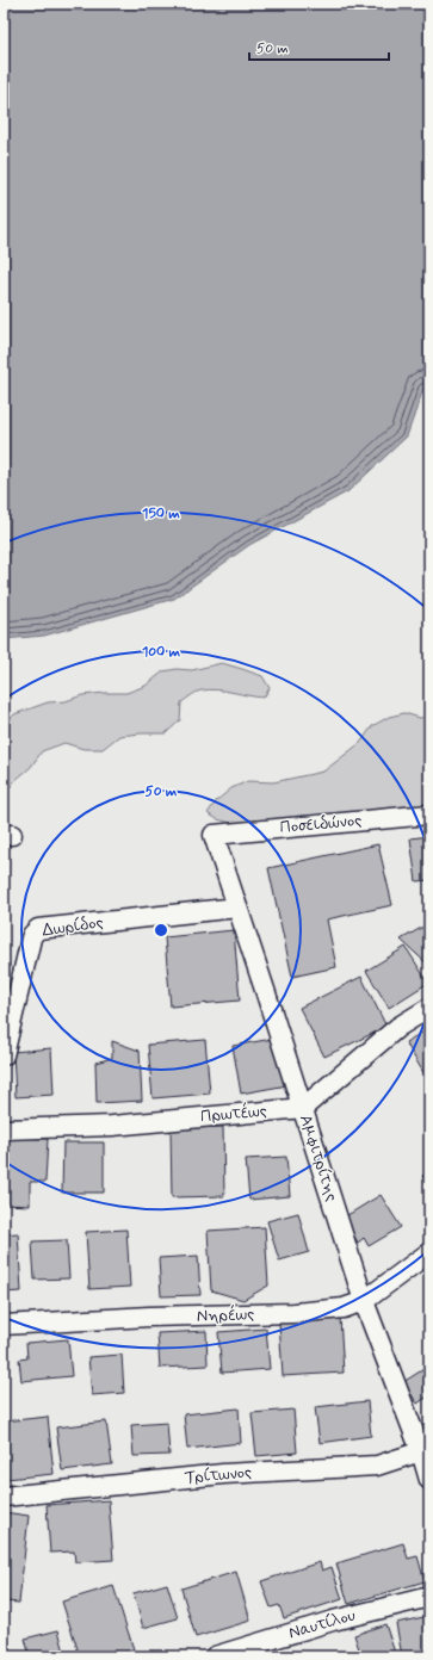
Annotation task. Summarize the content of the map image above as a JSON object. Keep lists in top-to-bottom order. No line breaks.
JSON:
{"streets":{"street":["Ποσειδώνος","Δωρίδος","Πρωτέως","Αμφιτρίτης","Νηρέως","Τρίτωνος","Ναυτίλου"]},"crossings":[["Ποσειδώνος","Αμφιτρίτης"],["Δωρίδος","Αμφιτρίτης"],["Πρωτέως","Αμφιτρίτης"],["Αμφιτρίτης","Νηρέως"],["Αμφιτρίτης","Τρίτωνος"]],"scale_bar":"50 m","rings":["150 m","100 m","50 m"]}
